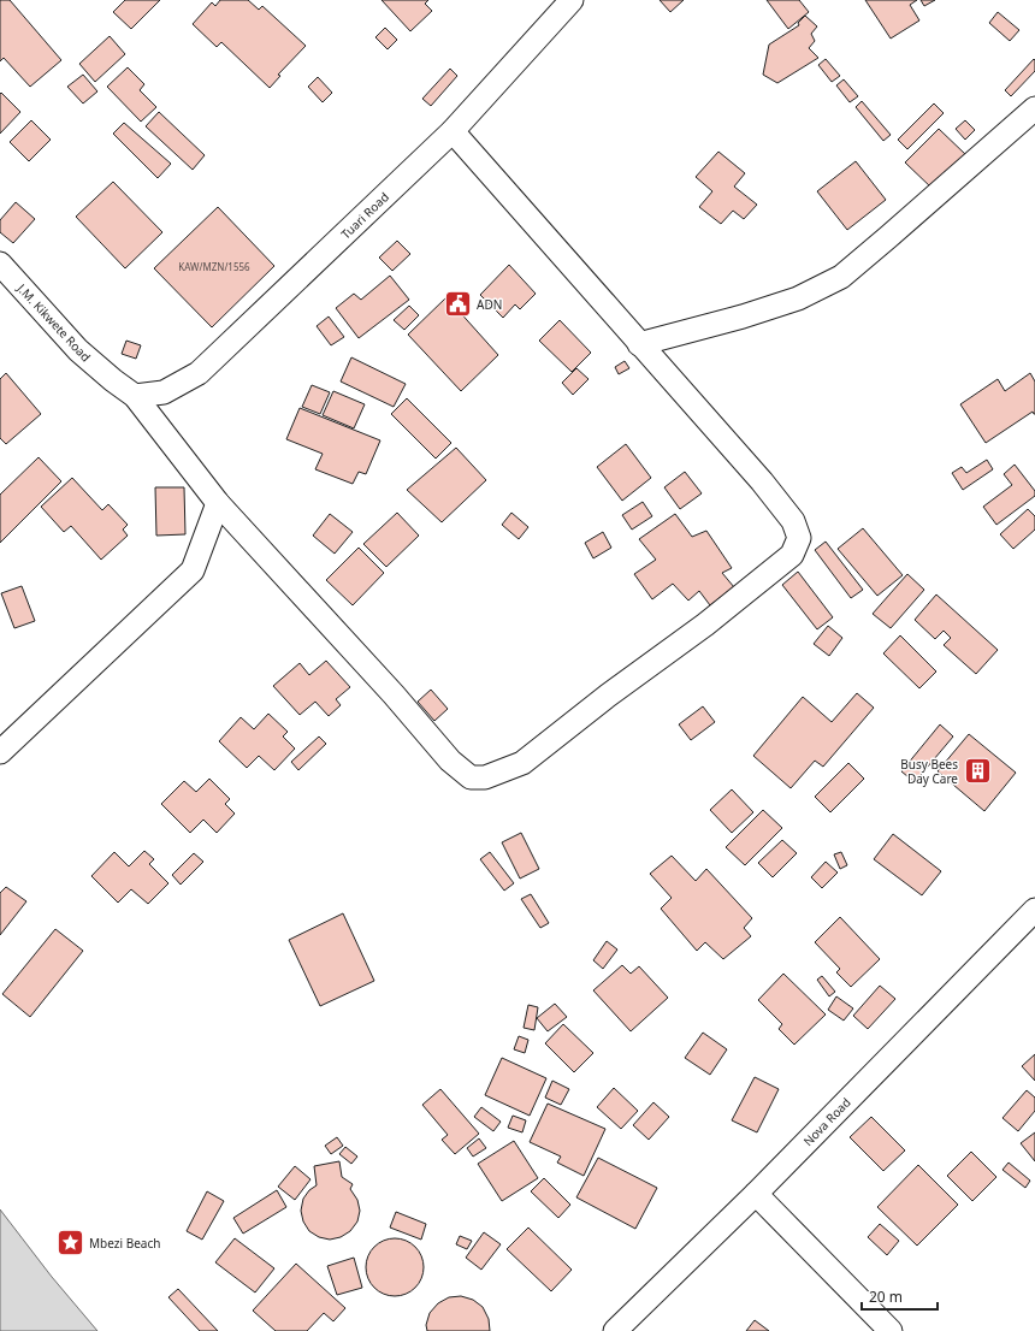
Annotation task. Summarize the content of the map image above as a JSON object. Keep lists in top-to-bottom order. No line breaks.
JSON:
{"streets":{"street":["Tuari Road","J.M. Kikwete Road","Nova Road"]},"crossings":[["Tuari Road","J.M. Kikwete Road"]],"places":{"public building":["ADN"],"building":["Busy Bees Day Care"],"place":["Mbezi Beach"]},"house_numbers":["KAW/MZN/1556"],"scale_bar":"20 m"}
